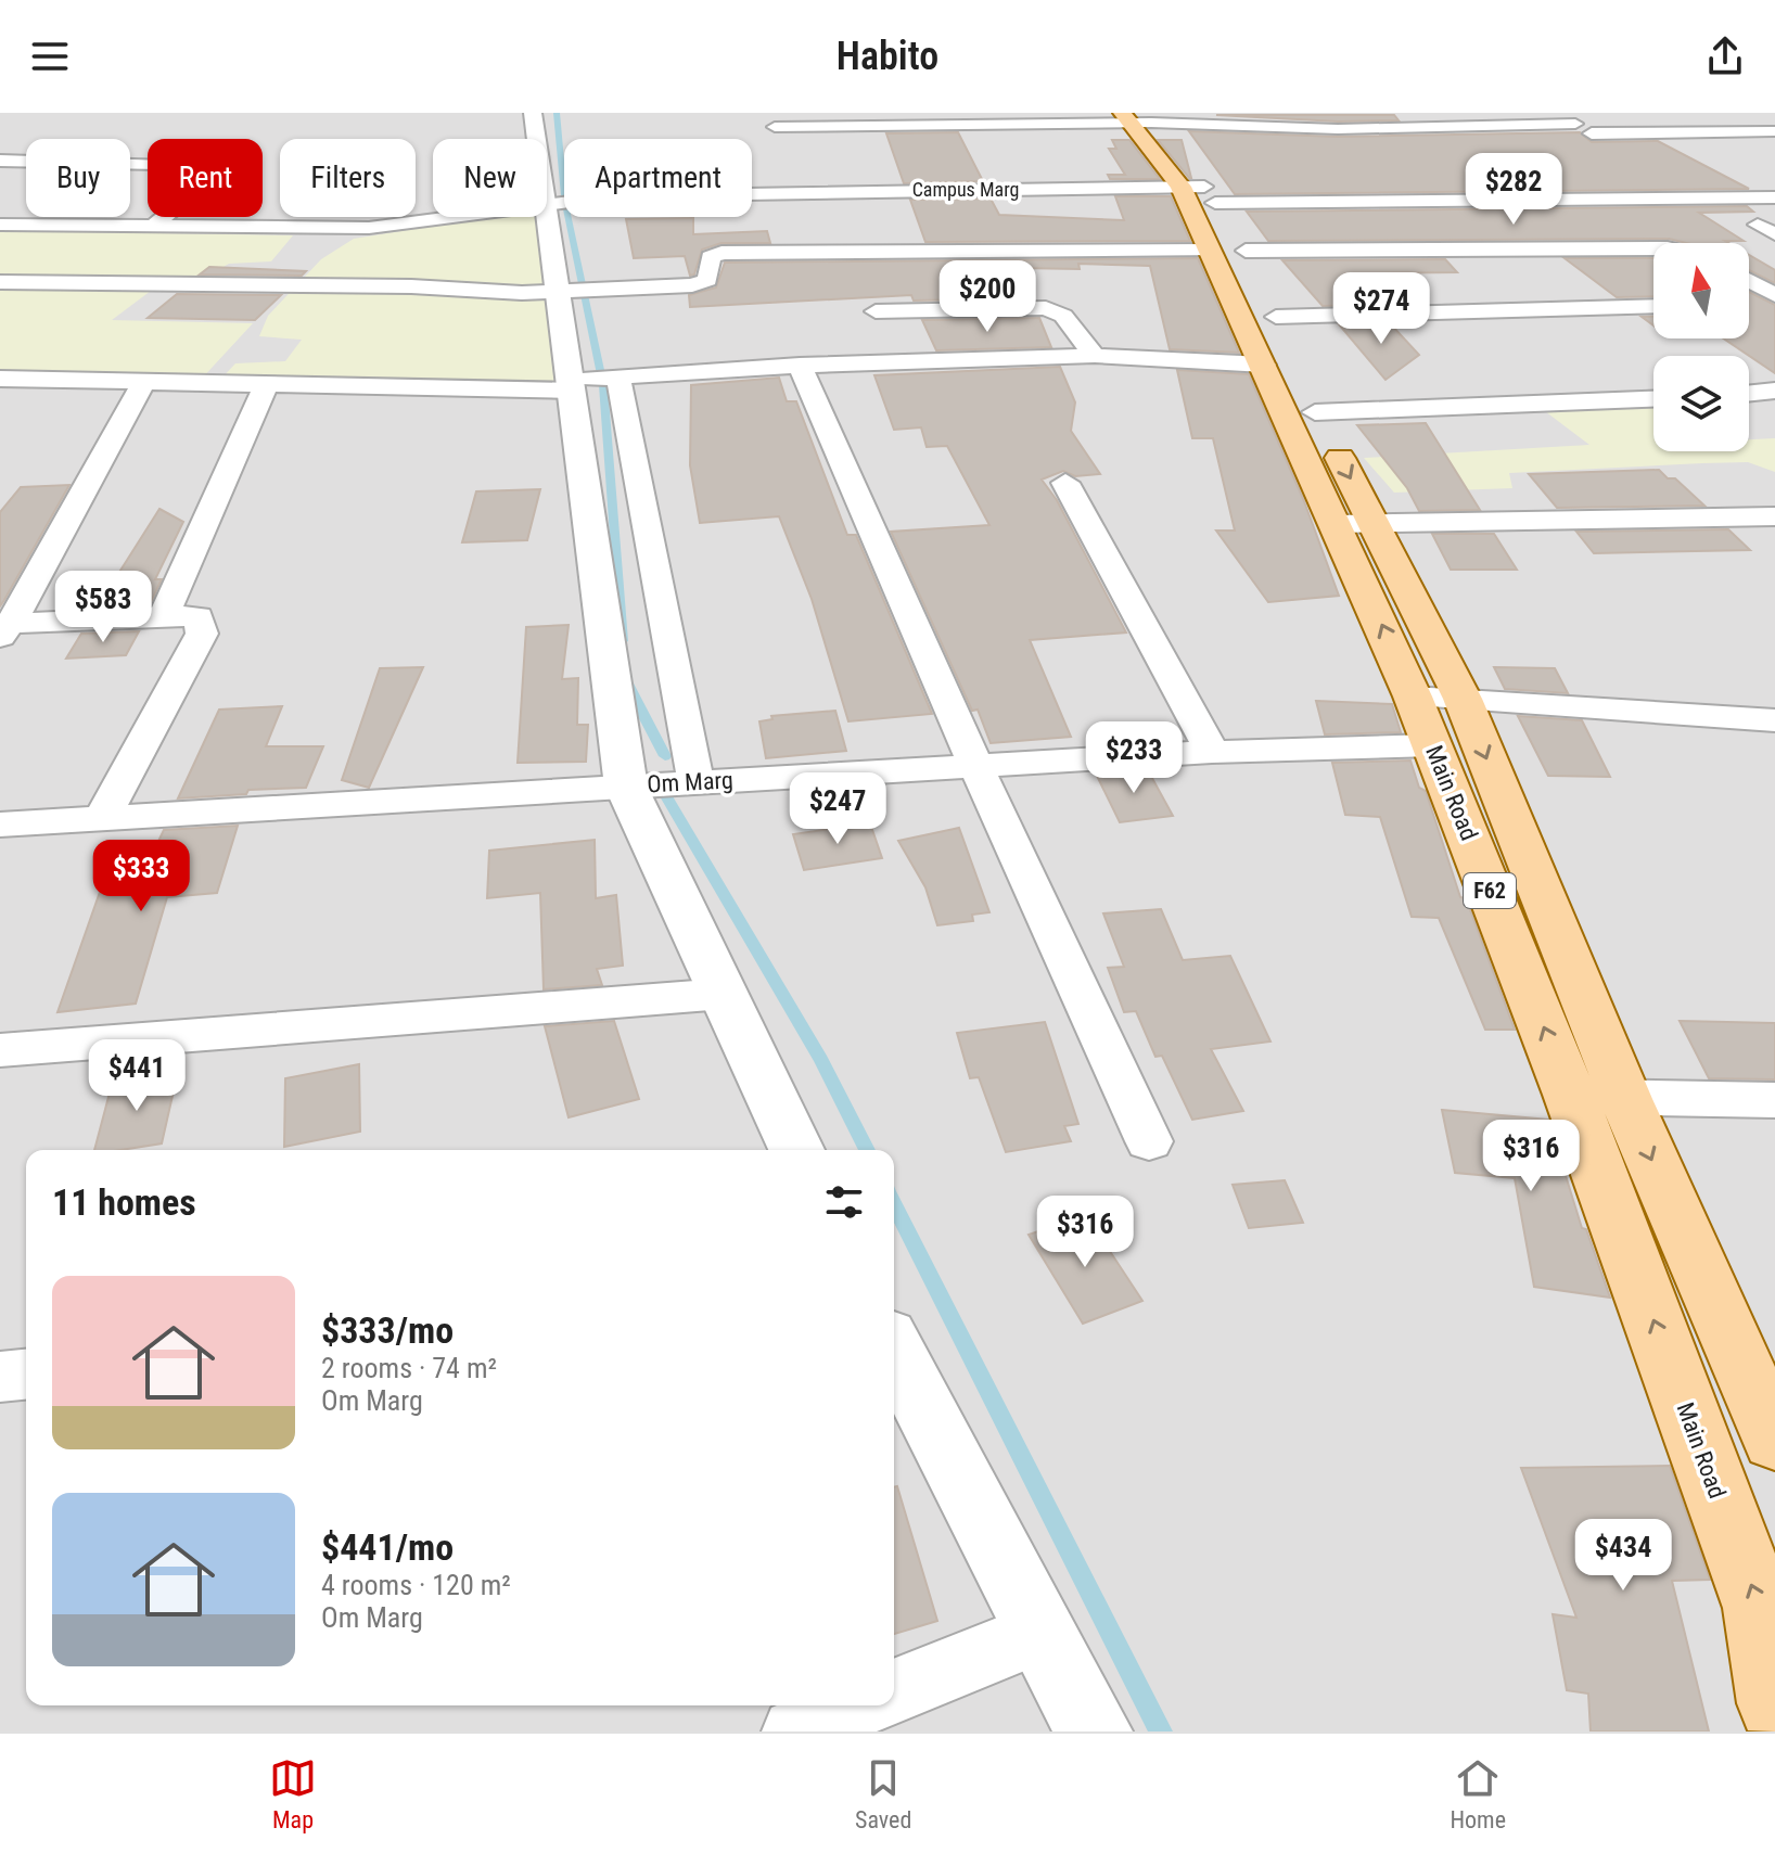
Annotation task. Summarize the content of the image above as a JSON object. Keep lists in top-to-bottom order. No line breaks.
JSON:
{"streets":{"main road":["Main Road","F62"],"street":["Campus Marg","Om Marg"]},"crossings":[["Campus Marg","Main Road"],["Om Marg","Main Road"]],"north":"top","page":{"header":"Habito","chip":["Buy","Rent","Filters","New","Apartment"],"price":["$282","$200","$274","$583","$233","$247","$333","$441","$316","$316","$434"],"heading":"11 homes","list":[{"name":"$333/mo","note":"2 rooms · 74 m² · Om Marg"},{"name":"$441/mo","note":"4 rooms · 120 m² · Om Marg"}],"tabs":["Map","Saved","Home"]}}
